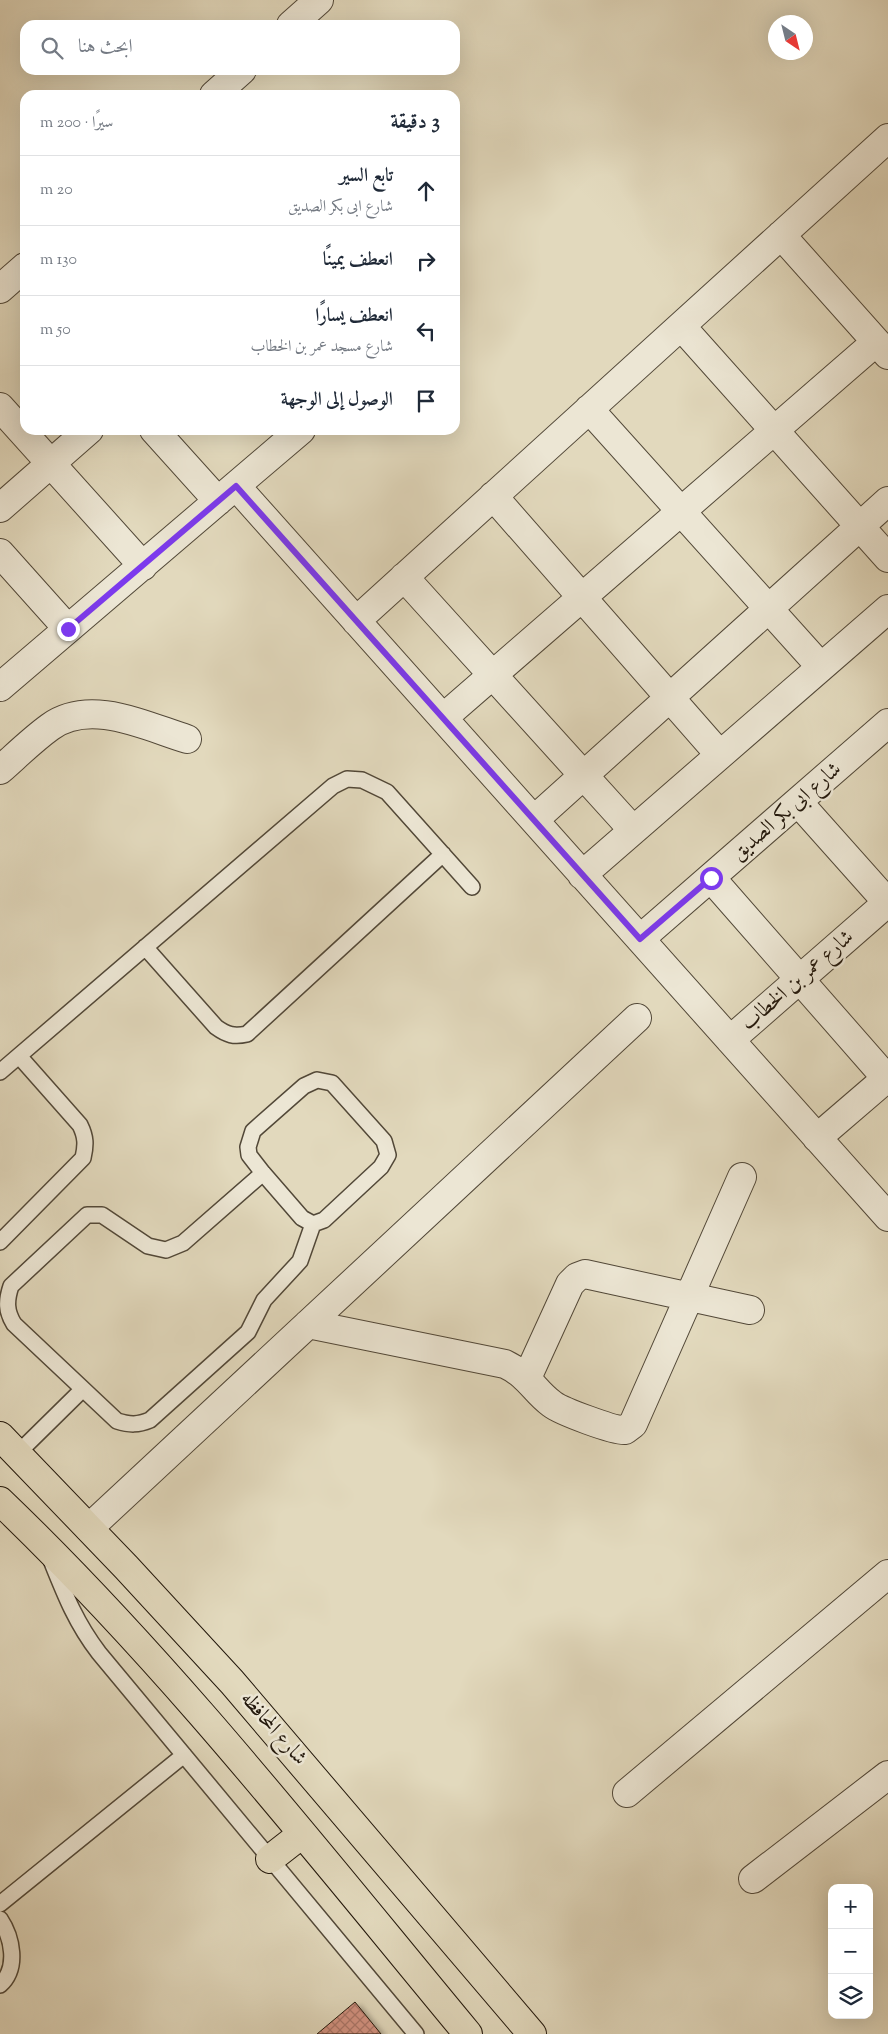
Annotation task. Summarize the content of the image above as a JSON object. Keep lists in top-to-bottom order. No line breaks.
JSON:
{"streets":{"main road":["شارع المحافظه"],"street":["شارع ابى بكر الصديق","شارع عمر بن الخطاب"]},"north":"bottom right","page":{"search":"ابحث هنا","heading":["3 دقيقة","سيرًا · 200 m"],"list":[["تابع السير","شارع ابى بكر الصديق","20 m"],["انعطف يمينًا","130 m"],["انعطف يسارًا","شارع مسجد عمر بن الخطاب","50 m"],"الوصول إلى الوجهة"],"map_buttons":["+","−"]}}
